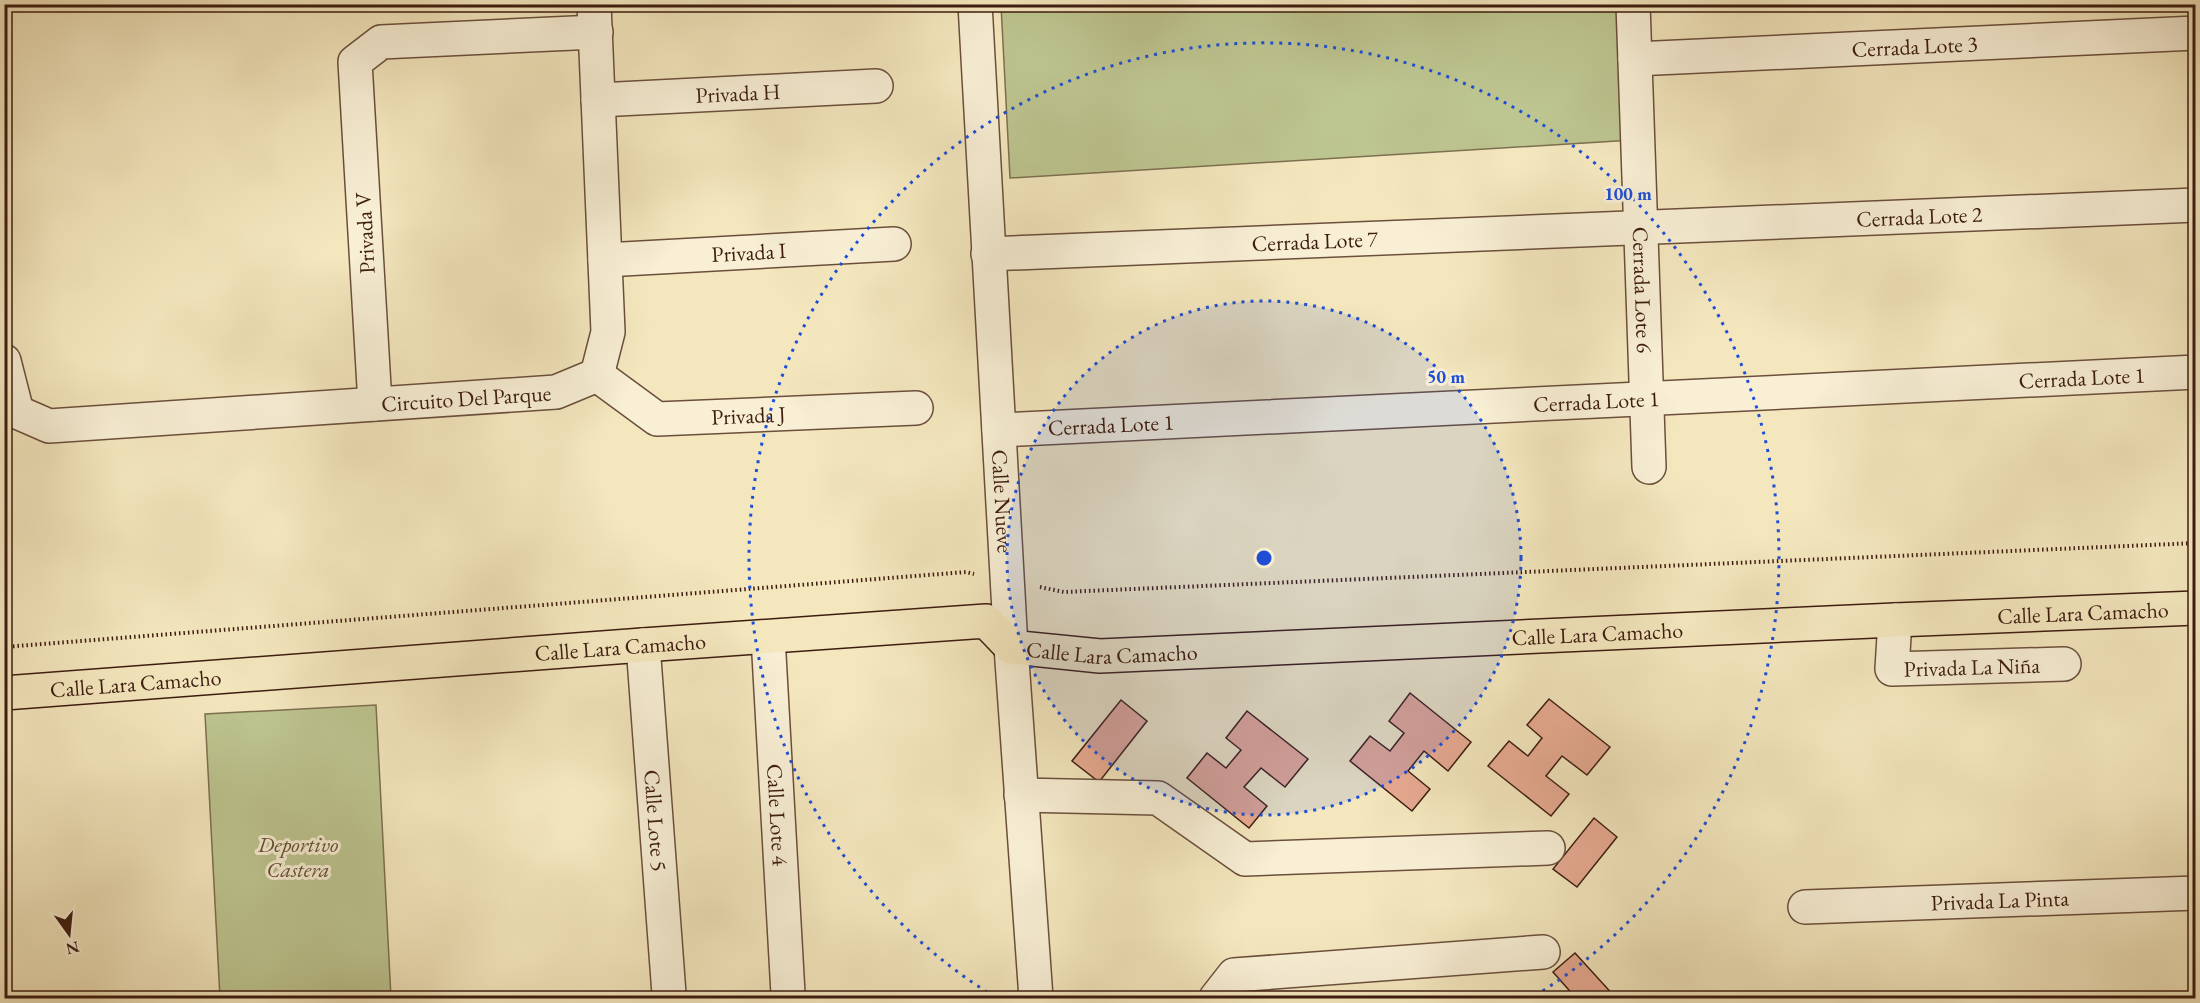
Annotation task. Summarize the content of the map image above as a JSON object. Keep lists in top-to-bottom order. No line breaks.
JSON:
{"streets":{"main road":["Calle Lara Camacho"],"street":["Cerrada Lote 3","Privada H","Cerrada Lote 2","Privada V","Cerrada Lote 7","Privada I","Cerrada Lote 6","Cerrada Lote 1","Circuito Del Parque","Privada J","Calle Nueve","Privada La Niña","Calle Lote 4","Calle Lote 5","Privada La Pinta"]},"crossings":[["Cerrada Lote 3","Cerrada Lote 6"],["Cerrada Lote 2","Cerrada Lote 7"],["Cerrada Lote 2","Cerrada Lote 6"],["Privada V","Circuito Del Parque"],["Cerrada Lote 7","Cerrada Lote 6"],["Cerrada Lote 7","Calle Nueve"],["Cerrada Lote 6","Cerrada Lote 1"],["Cerrada Lote 1","Calle Nueve"],["Circuito Del Parque","Privada J"],["Calle Nueve","Calle Lara Camacho"],["Calle Lara Camacho","Privada La Niña"],["Calle Lara Camacho","Calle Lote 4"],["Calle Lara Camacho","Calle Lote 5"]],"parks":["Deportivo Castera"],"north":"bottom","rings":["100 m","50 m"]}
